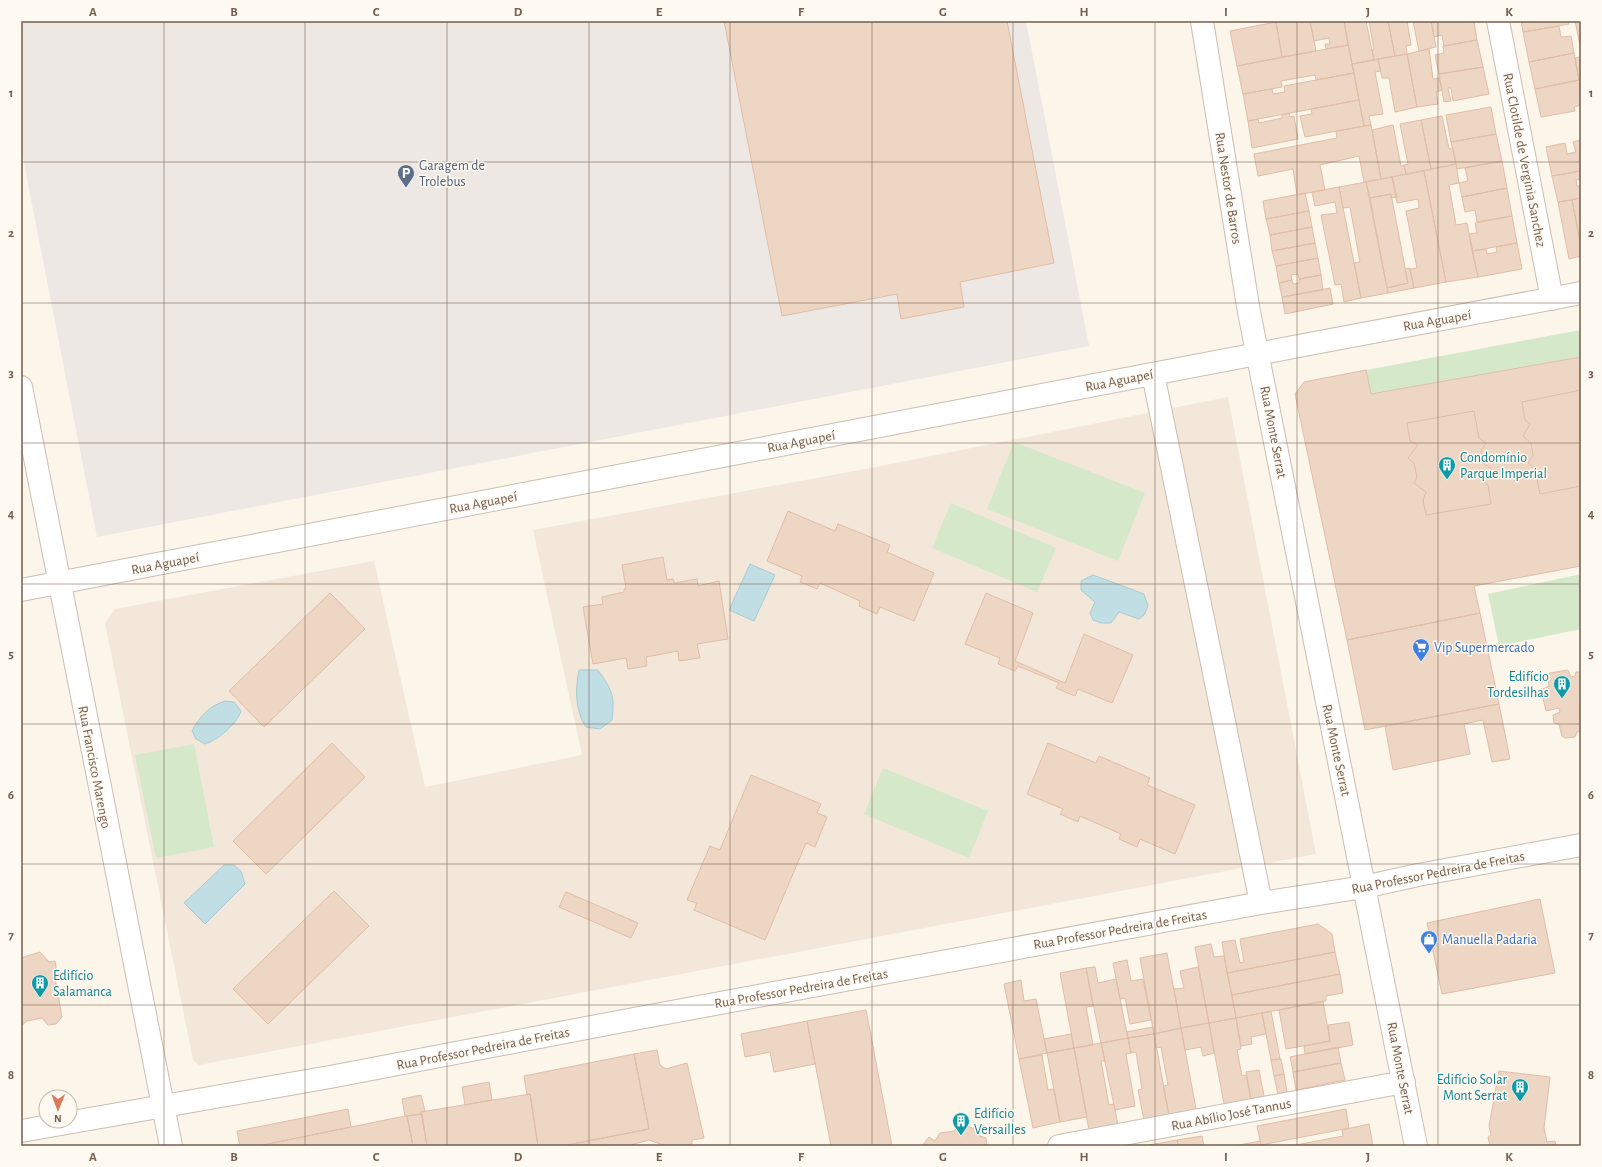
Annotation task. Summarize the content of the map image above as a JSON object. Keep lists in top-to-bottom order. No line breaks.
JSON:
{"streets":{"street":["Rua Clotilde de Verginia Sanchez","Rua Nestor de Barros","Rua Aguapeí","Rua Monte Serrat","Rua Francisco Marengo","Rua Professor Pedreira de Freitas","Rua Abílio José Tannus"]},"crossings":[["Rua Clotilde de Verginia Sanchez","Rua Aguapeí"],["Rua Nestor de Barros","Rua Aguapeí"],["Rua Nestor de Barros","Rua Monte Serrat"],["Rua Aguapeí","Rua Monte Serrat"],["Rua Aguapeí","Rua Francisco Marengo"],["Rua Monte Serrat","Rua Professor Pedreira de Freitas"],["Rua Monte Serrat","Rua Abílio José Tannus"],["Rua Francisco Marengo","Rua Professor Pedreira de Freitas"]],"places":{"parking":["Garagem de Trolebus"],"building":["Condomínio Parque Imperial","Edifício Tordesilhas","Edifício Salamanca","Edifício Solar Mont Serrat","Edifício Versailles"],"supermarket":["Vip Supermercado"],"shop":["Manuella Padaria"]},"north":"bottom","grid":{"columns":["A","B","C","D","E","F","G","H","I","J","K"],"rows":["1","2","3","4","5","6","7","8"]}}
